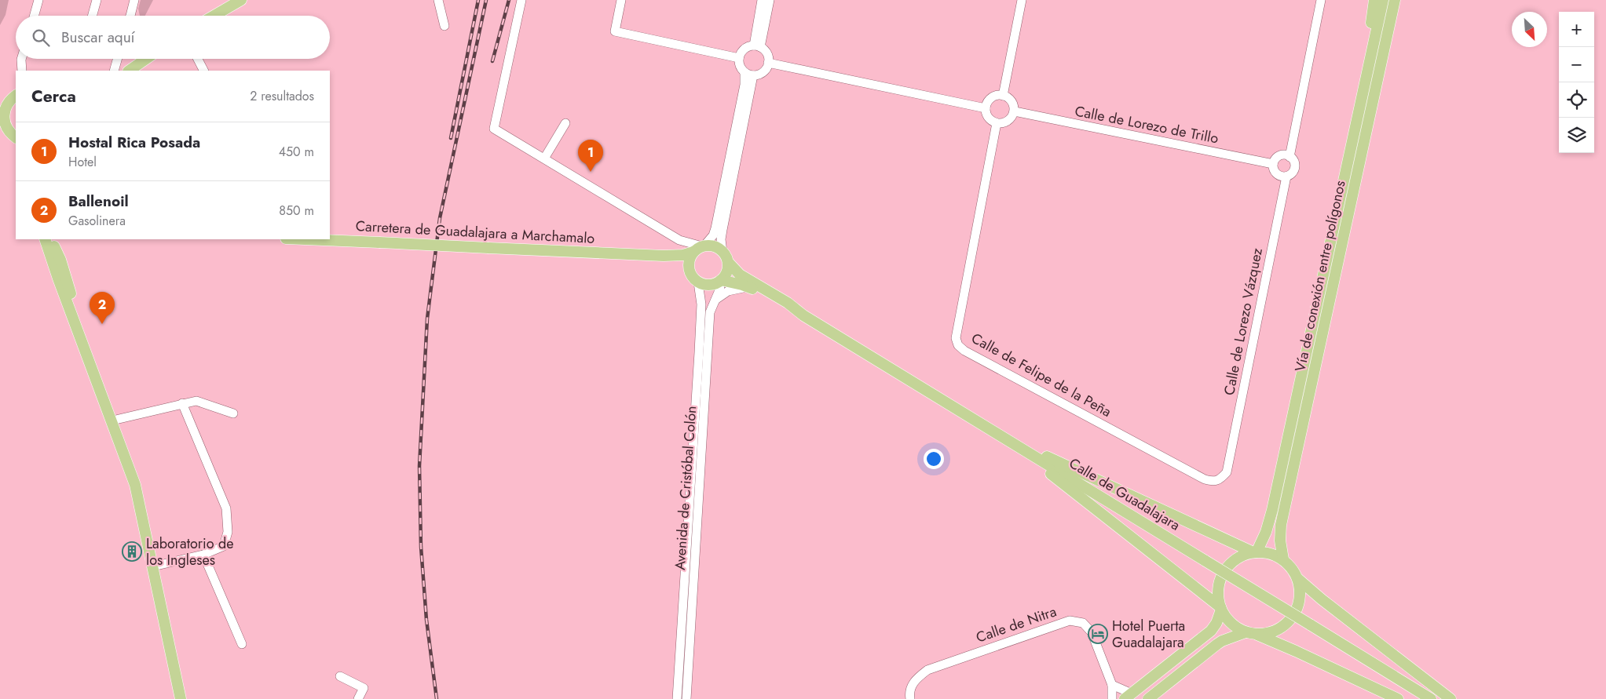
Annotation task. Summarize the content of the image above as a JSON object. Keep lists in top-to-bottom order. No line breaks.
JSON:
{"streets":{"main road":["Carretera de Guadalajara a Marchamalo","Vía de conexión entre polígonos","Calle de Guadalajara"],"street":["Calle de Lorezo de Trillo","Calle de Lorezo Vázquez","Calle de Felipe de la Peña","Avenida de Cristóbal Colón","Calle de Nitra"]},"crossings":[["Calle de Lorezo de Trillo","Calle de Lorezo Vázquez"],["Calle de Lorezo de Trillo","Calle de Felipe de la Peña"],["Carretera de Guadalajara a Marchamalo","Avenida de Cristóbal Colón"],["Carretera de Guadalajara a Marchamalo","Calle de Guadalajara"],["Calle de Lorezo Vázquez","Calle de Felipe de la Peña"],["Avenida de Cristóbal Colón","Calle de Guadalajara"]],"places":{"building":["Laboratorio de los Ingleses"],"hotel":["Hotel Puerta Guadalajara"]},"north":"bottom right","page":{"map_buttons":["+","−"],"search":"Buscar aquí","heading":["Cerca","2 resultados"],"list":[{"mark":"1","name":"Hostal Rica Posada","note":"Hotel","value":"450 m"},{"mark":"2","name":"Ballenoil","note":"Gasolinera","value":"850 m"}],"pins":["1","2"]}}
